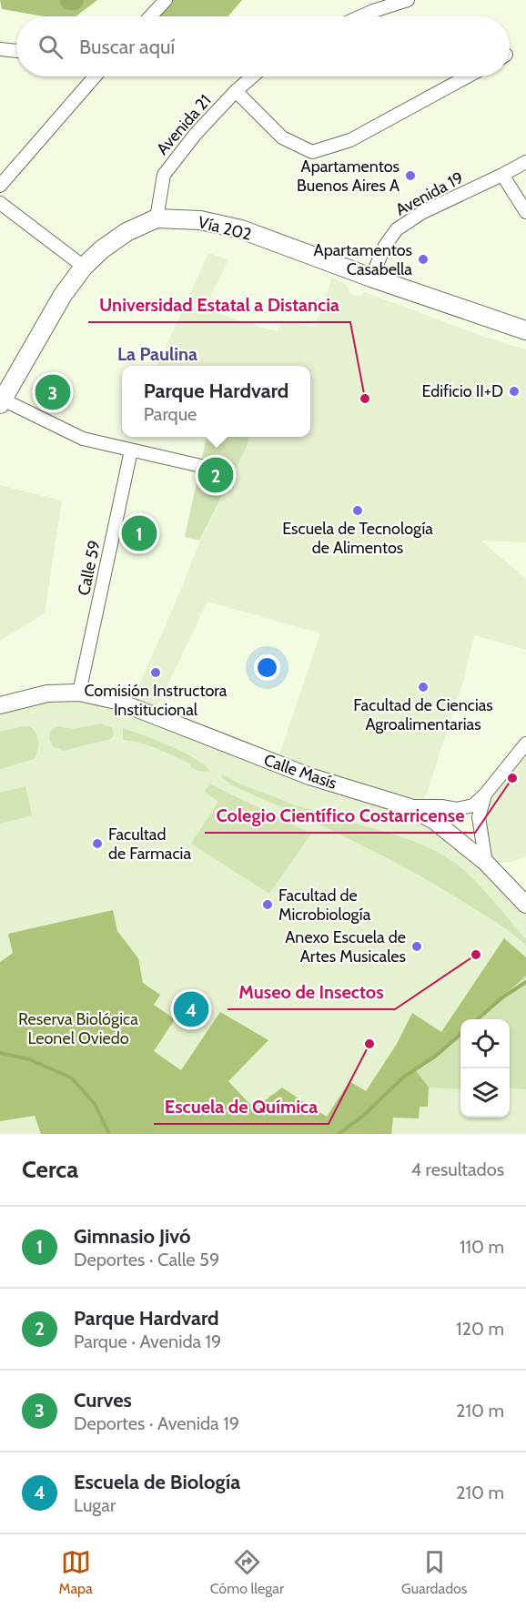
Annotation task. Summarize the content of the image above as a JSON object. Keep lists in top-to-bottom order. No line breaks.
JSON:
{"streets":{"main road":["Vía 202"],"street":["Avenida 21","Avenida 19","Calle 59","Calle Masís"]},"crossings":[["Avenida 21","Vía 202"],["Avenida 19","Vía 202"],["Calle 59","Calle Masís"]],"districts":["La Paulina"],"parks":["Reserva Biológica Leonel Oviedo"],"places":["Apartamentos Buenos Aires A","Apartamentos Casabella","Edificio II+D","Universidad Estatal a Distancia","Escuela de Tecnología de Alimentos","Comisión Instructora Institucional","Facultad de Ciencias Agroalimentarias","Colegio Científico Costarricense","Facultad de Farmacia","Facultad de Microbiología","Anexo Escuela de Artes Musicales","Museo de Insectos","Escuela de Química"],"page":{"search":"Buscar aquí","popup":["Parque Hardvard","Parque"],"pins":["3","2","1","4"],"heading":["Cerca","4 resultados"],"list":[{"mark":"1","name":"Gimnasio Jivó","note":"Deportes · Calle 59","value":"110 m"},{"mark":"2","name":"Parque Hardvard","note":"Parque · Avenida 19","value":"120 m"},{"mark":"3","name":"Curves","note":"Deportes · Avenida 19","value":"210 m"},{"mark":"4","name":"Escuela de Biología","note":"Lugar","value":"210 m"}],"nav":["Mapa","Cómo llegar","Guardados"]}}
